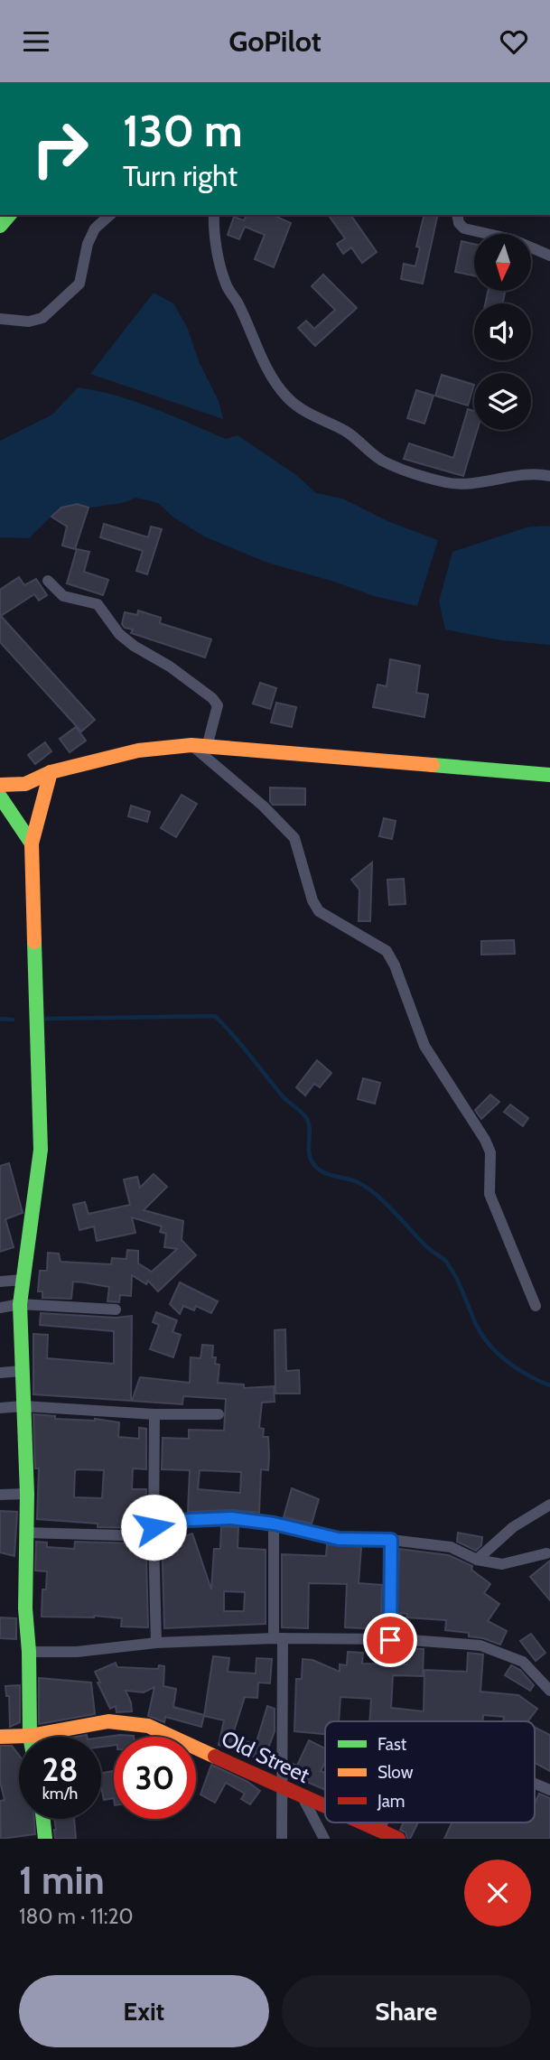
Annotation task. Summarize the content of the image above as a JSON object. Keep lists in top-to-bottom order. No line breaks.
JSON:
{"streets":{"main road":["Old Street"]},"legend":["Fast","Slow","Jam"],"north":"bottom","page":{"header":"GoPilot","turn":["130 m","Turn right"],"speed":"28 km/h","limit":"30","heading":["1 min","180 m · 11:20"],"buttons":["Exit","Share"]}}
